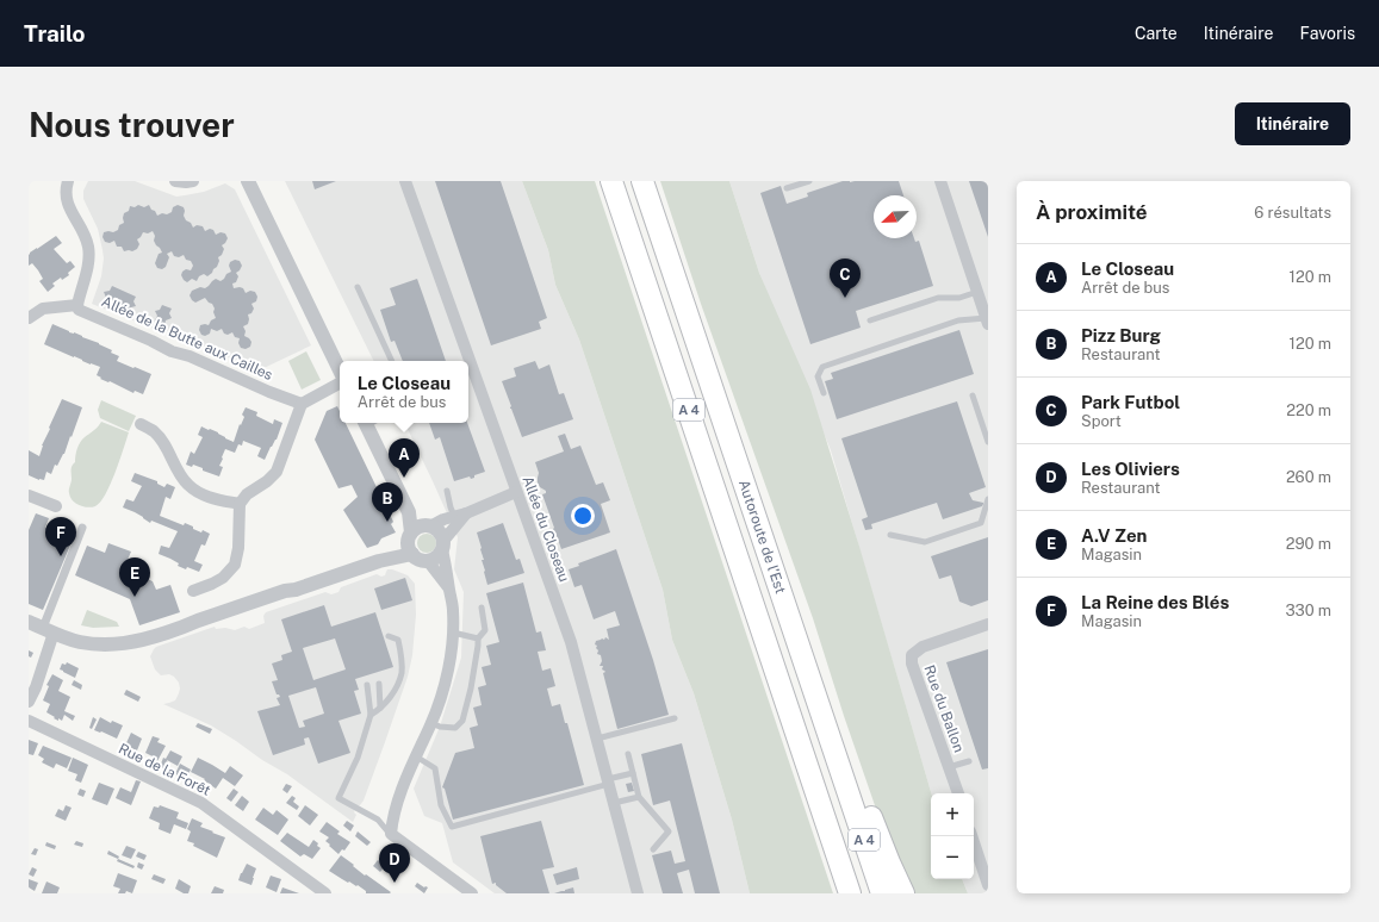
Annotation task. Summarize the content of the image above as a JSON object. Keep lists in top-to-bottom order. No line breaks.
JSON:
{"streets":{"highway":["A 4","Autoroute de l’Est"],"street":["Allée de la Butte aux Cailles","Allée du Closeau","Rue du Ballon","Rue de la Forêt"]},"north":"bottom left","page":{"header":"Trailo","nav":["Carte","Itinéraire","Favoris"],"buttons":"Itinéraire","title":"Nous trouver","heading":["À proximité","6 résultats"],"list":[{"mark":"A","name":"Le Closeau","note":"Arrêt de bus","value":"120 m"},{"mark":"B","name":"Pizz Burg","note":"Restaurant","value":"120 m"},{"mark":"C","name":"Park Futbol","note":"Sport","value":"220 m"},{"mark":"D","name":"Les Oliviers","note":"Restaurant","value":"260 m"},{"mark":"E","name":"A.V Zen","note":"Magasin","value":"290 m"},{"mark":"F","name":"La Reine des Blés","note":"Magasin","value":"330 m"}],"pins":["C","A","B","F","E","D"],"popup":["Le Closeau","Arrêt de bus"],"map_buttons":["+","−"]}}
